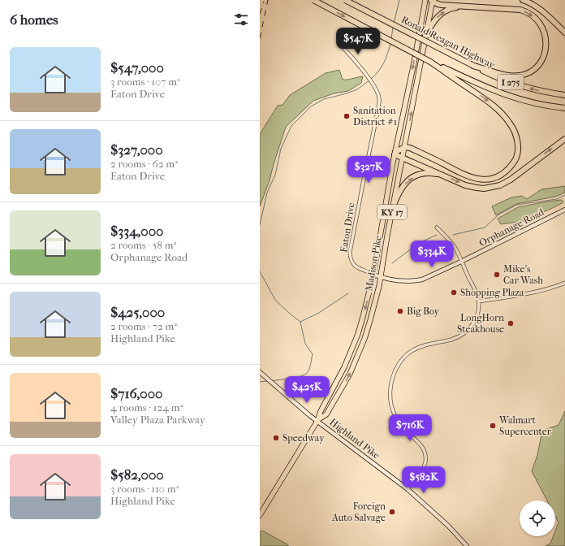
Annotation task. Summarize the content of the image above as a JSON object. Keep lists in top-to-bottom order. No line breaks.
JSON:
{"streets":{"highway":["Ronald Reagan Highway","I 275"],"main road":["KY 17","Orphanage Road","Madison Pike","Highland Pike"],"street":["Eaton Drive"]},"crossings":[["Eaton Drive","Orphanage Road"],["Eaton Drive","Madison Pike"],["Orphanage Road","Madison Pike"],["Madison Pike","Highland Pike"]],"places":["Sanitation District #1","Mike's Car Wash","Shopping Plaza","Big Boy","LongHorn Steakhouse","Walmart Supercenter","Speedway","Foreign Auto Salvage"],"page":{"heading":"6 homes","price":["$547K","$327K","$334K","$425K","$716K","$582K"],"list":[{"name":"$547,000","note":"3 rooms · 107 m² · Eaton Drive"},{"name":"$327,000","note":"2 rooms · 62 m² · Eaton Drive"},{"name":"$334,000","note":"2 rooms · 58 m² · Orphanage Road"},{"name":"$425,000","note":"2 rooms · 72 m² · Highland Pike"},{"name":"$716,000","note":"4 rooms · 124 m² · Valley Plaza Parkway"},{"name":"$582,000","note":"3 rooms · 110 m² · Highland Pike"}]}}
